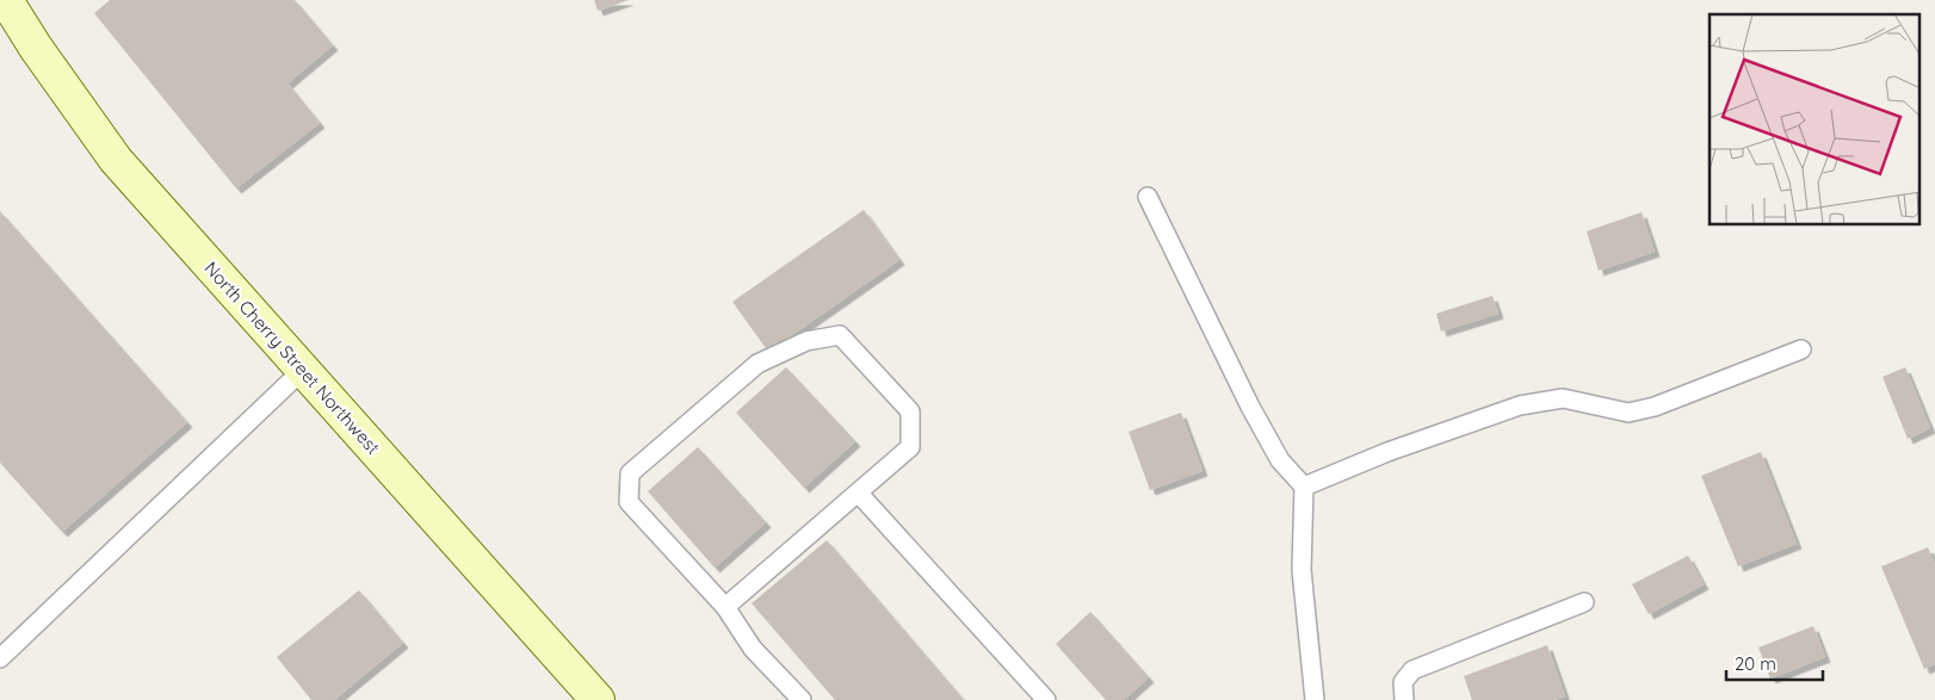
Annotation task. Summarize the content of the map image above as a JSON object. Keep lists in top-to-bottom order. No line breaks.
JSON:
{"streets":{"main road":["North Cherry Street Northwest"]},"scale_bar":"20 m"}
